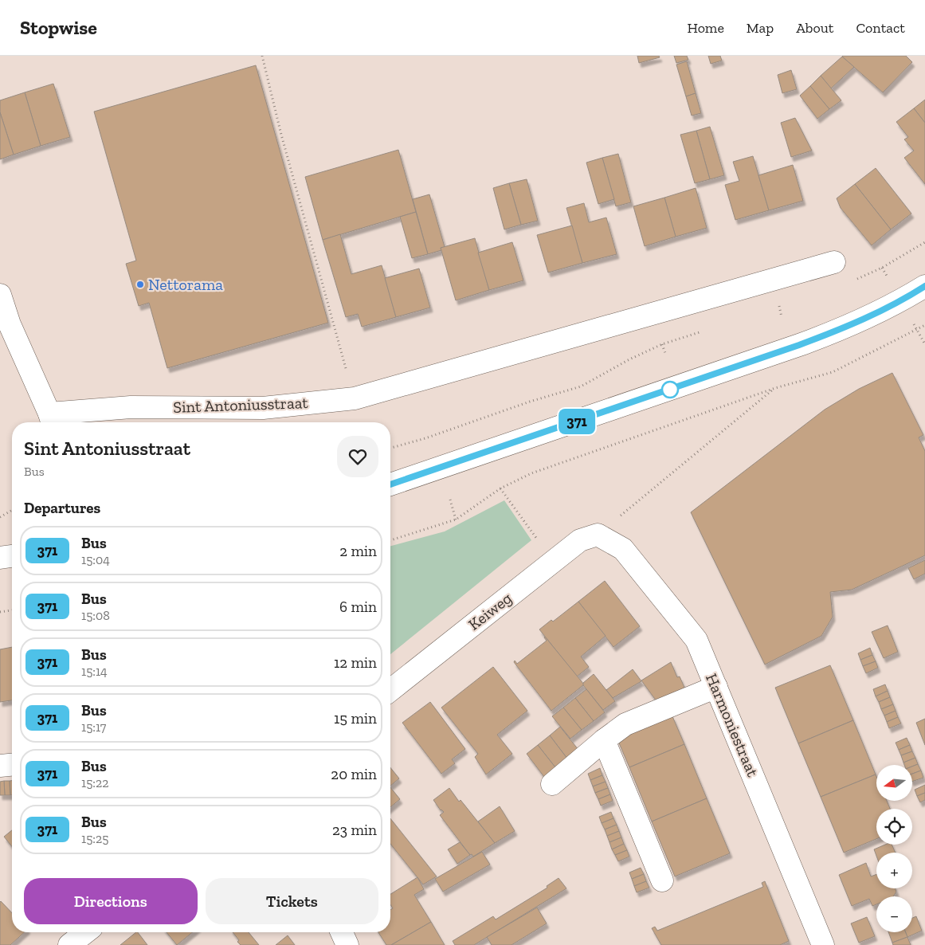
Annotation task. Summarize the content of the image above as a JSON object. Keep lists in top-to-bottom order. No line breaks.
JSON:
{"streets":{"street":["Sint Antoniusstraat","Keiweg","Harmoniestraat"]},"crossings":[["Keiweg","Harmoniestraat"]],"places":["Nettorama"],"lines":["bus line 371"],"north":"left","page":{"header":"Stopwise","nav":["Home","Map","About","Contact"],"on_map":"371","heading":[["Sint Antoniusstraat","Bus"],"Departures"],"list":[{"mark":"371","name":"Bus","note":"15:04","value":"2 min"},{"mark":"371","name":"Bus","note":"15:08","value":"6 min"},{"mark":"371","name":"Bus","note":"15:14","value":"12 min"},{"mark":"371","name":"Bus","note":"15:17","value":"15 min"},{"mark":"371","name":"Bus","note":"15:22","value":"20 min"},{"mark":"371","name":"Bus","note":"15:25","value":"23 min"}],"map_buttons":["+","−"],"buttons":["Directions","Tickets"]}}
